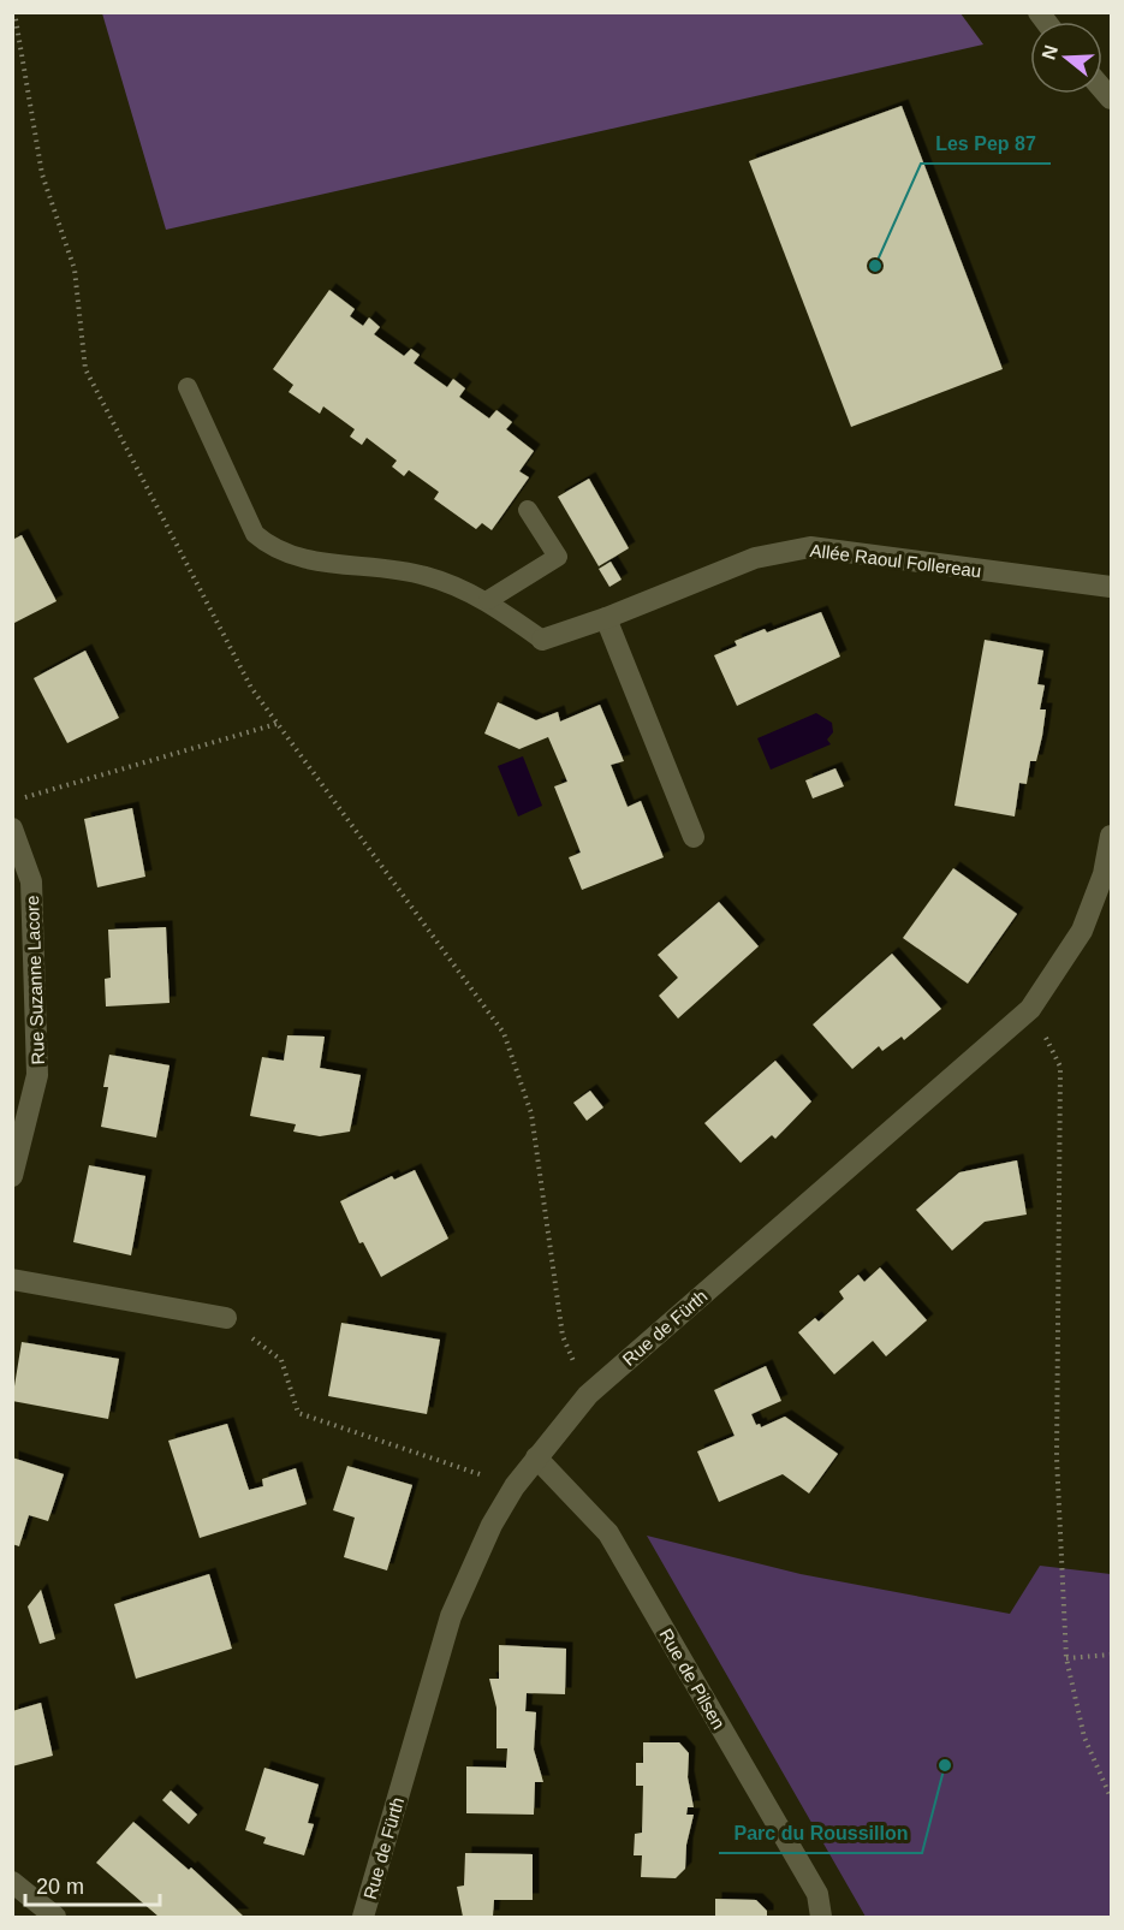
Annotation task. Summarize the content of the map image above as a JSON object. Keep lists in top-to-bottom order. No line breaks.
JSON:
{"streets":{"street":["Allée Raoul Follereau","Rue Suzanne Lacore","Rue de Fürth","Rue de Pilsen"]},"crossings":[["Rue de Fürth","Rue de Pilsen"]],"places":["Les Pep 87","Parc du Roussillon"],"scale_bar":"20 m","north":"left"}
